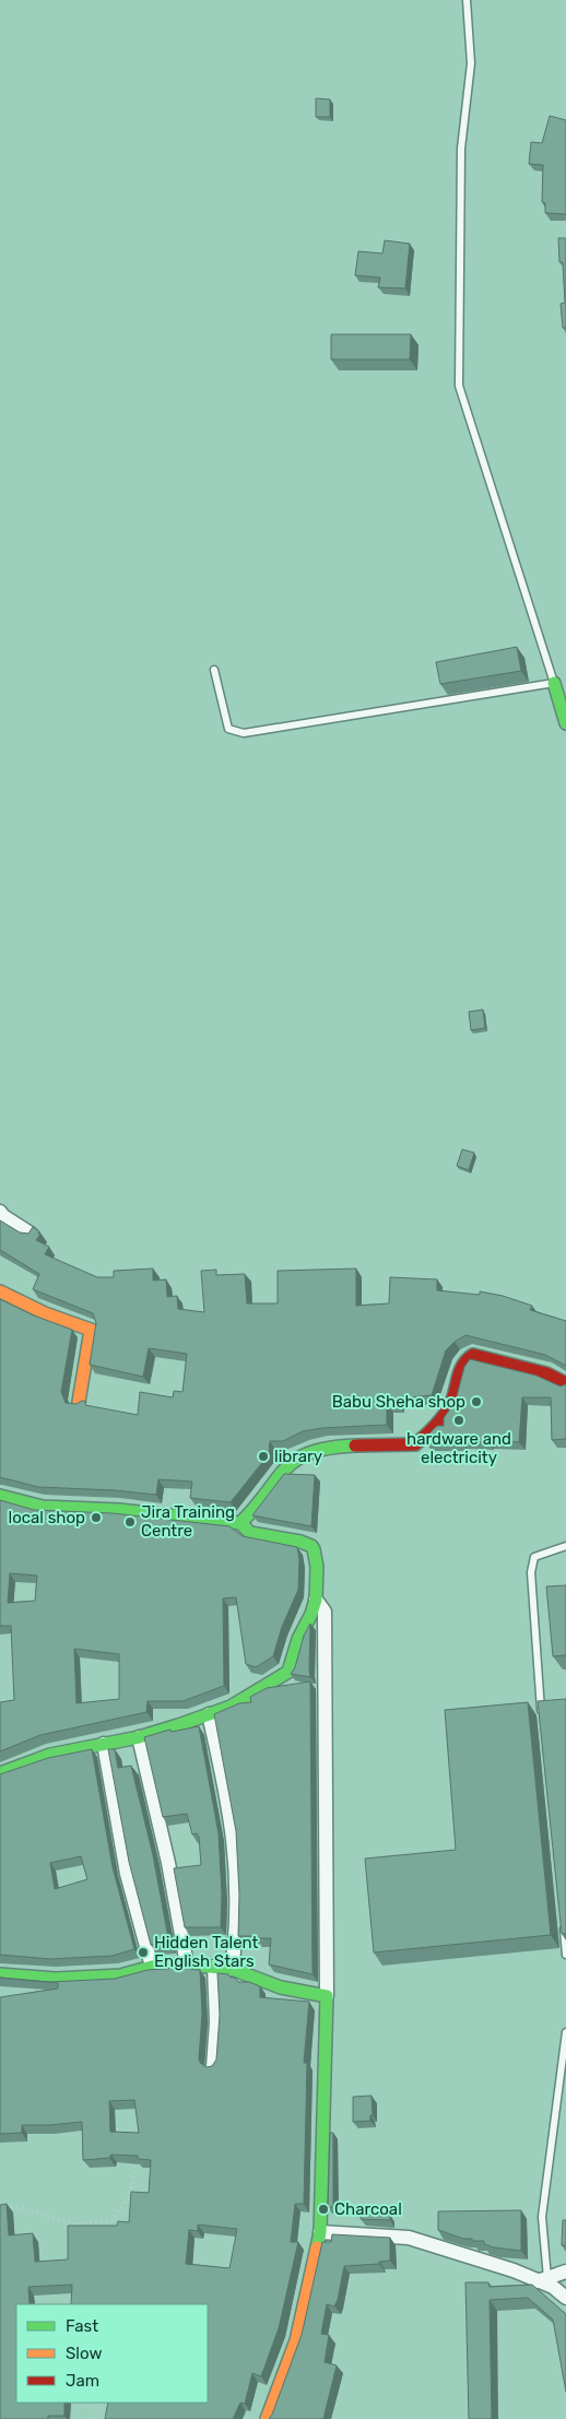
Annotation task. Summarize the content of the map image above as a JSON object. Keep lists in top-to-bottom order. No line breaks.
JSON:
{"places":["Babu Sheha shop","hardware and electricity","library","local shop","Jira Training Centre","Hidden Talent English Stars","Charcoal"],"legend":["Fast","Slow","Jam"]}
